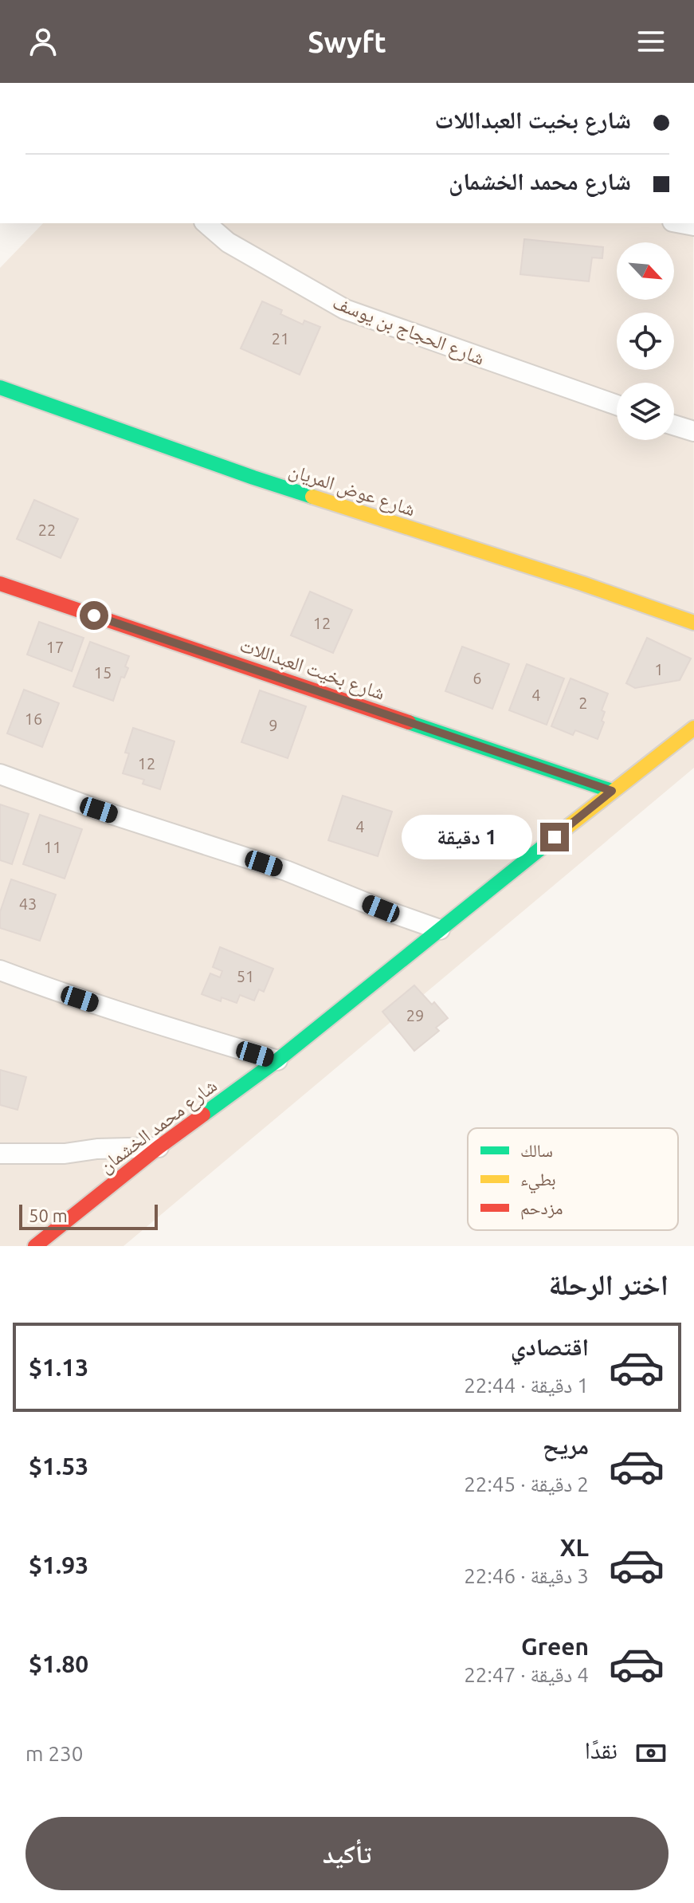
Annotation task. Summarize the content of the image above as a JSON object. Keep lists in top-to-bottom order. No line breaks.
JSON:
{"streets":{"street":["شارع الحجاج بن يوسف","شارع عوض المريان","شارع بخيت العبداللات","شارع محمد الخشمان"]},"crossings":[["شارع بخيت العبداللات","شارع محمد الخشمان"]],"house_numbers":["21","22","12","17","1","15","6","4","2","16","9","12","4","11","43","51","29"],"legend":["سالك","بطيء","مزدحم"],"scale_bar":"50 m","north":"bottom right","page":{"header":"Swyft","banner":["شارع بخيت العبداللات","شارع محمد الخشمان"],"bubble":"1 دقيقة","scale":"50 m","heading":"اختر الرحلة","list":[{"name":"اقتصادي","note":"1 دقيقة · 22:44","value":"$1.13"},{"name":"مريح","note":"2 دقيقة · 22:45","value":"$1.53"},{"name":"XL","note":"3 دقيقة · 22:46","value":"$1.93"},{"name":"Green","note":"4 دقيقة · 22:47","value":"$1.80"}],"pay":["نقدًا","230 m"],"buttons":"تأكيد"}}
